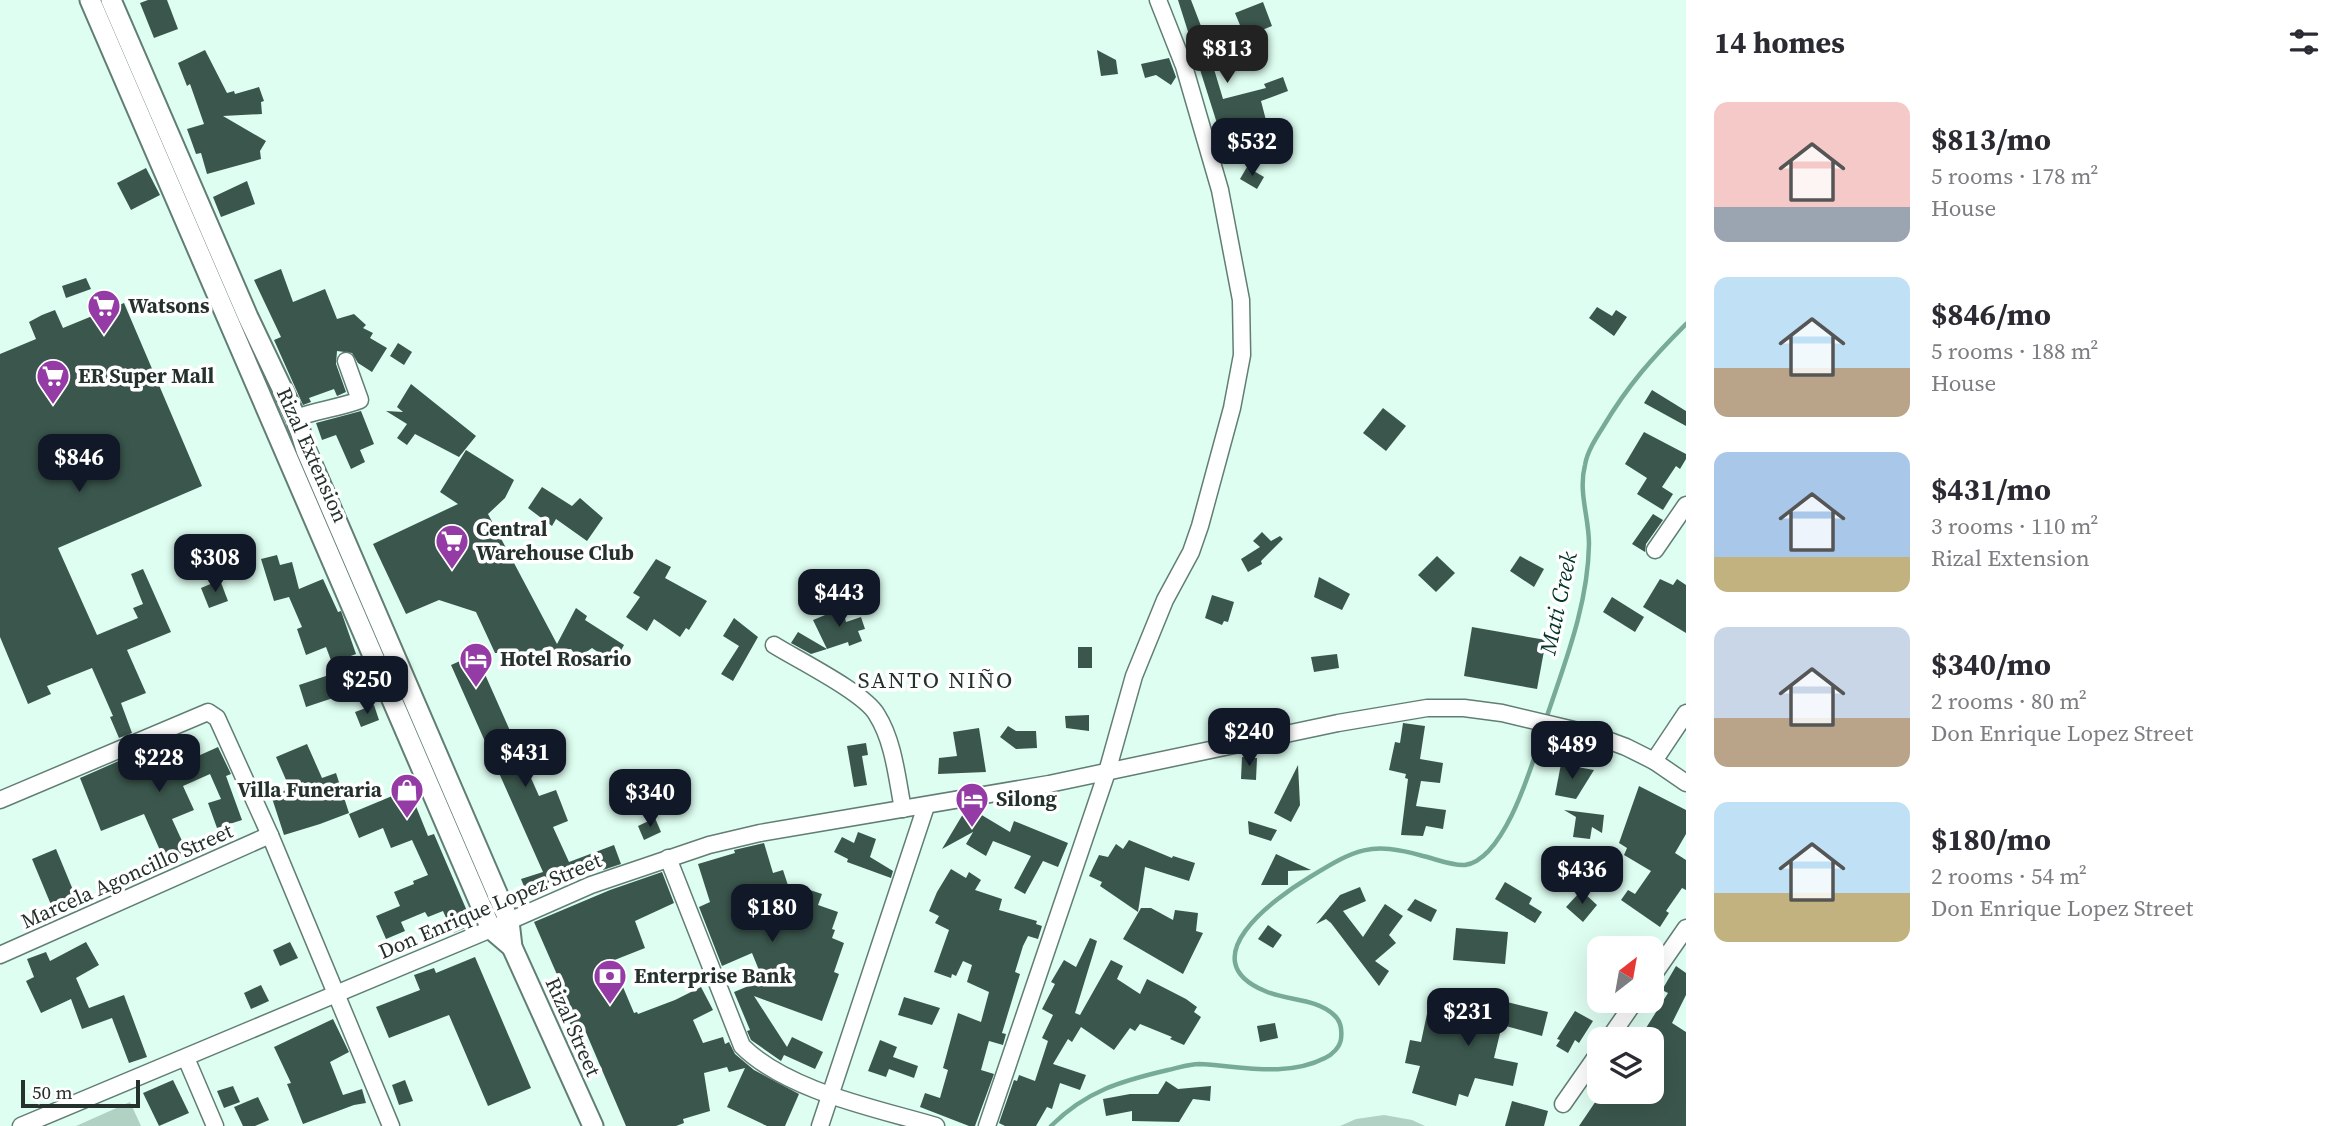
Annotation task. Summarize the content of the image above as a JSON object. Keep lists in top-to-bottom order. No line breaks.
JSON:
{"streets":{"main road":["Rizal Extension","Rizal Street"],"street":["Marcela Agoncillo Street","Don Enrique Lopez Street"]},"crossings":[["Rizal Extension","Don Enrique Lopez Street"],["Rizal Extension","Rizal Street"],["Don Enrique Lopez Street","Rizal Street"]],"districts":["SANTO NIÑO"],"water":["Mati Creek"],"places":{"supermarket":["Watsons","ER Super Mall","Central Warehouse Club"],"hotel":["Hotel Rosario","Silong"],"shop":["Villa Funeraria"],"bank":["Enterprise Bank"]},"scale_bar":"50 m","north":"top right","page":{"heading":"14 homes","price":["$813","$532","$846","$308","$443","$250","$240","$489","$431","$228","$340","$436","$180","$231"],"list":[{"name":"$813/mo","note":"5 rooms · 178 m² · House"},{"name":"$846/mo","note":"5 rooms · 188 m² · House"},{"name":"$431/mo","note":"3 rooms · 110 m² · Rizal Extension"},{"name":"$340/mo","note":"2 rooms · 80 m² · Don Enrique Lopez Street"},{"name":"$180/mo","note":"2 rooms · 54 m² · Don Enrique Lopez Street"}],"scale":"50 m"}}
